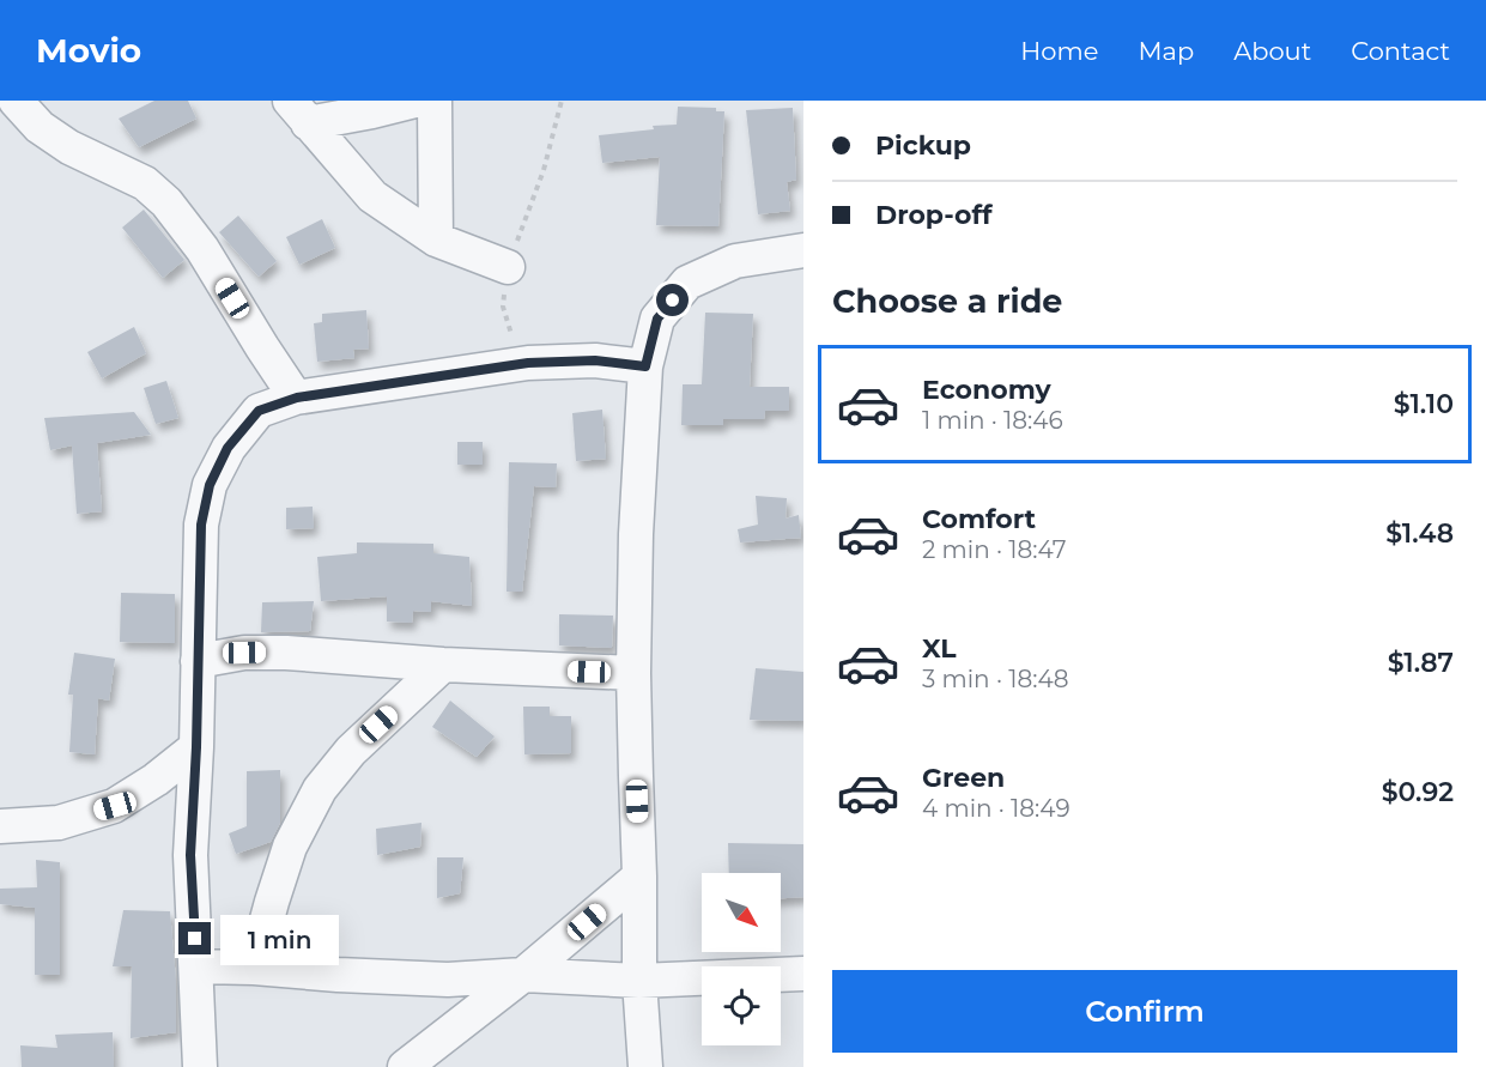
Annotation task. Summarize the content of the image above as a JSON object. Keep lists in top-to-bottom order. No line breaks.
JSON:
{"north":"bottom right","page":{"header":"Movio","nav":["Home","Map","About","Contact"],"banner":["Pickup","Drop-off"],"heading":"Choose a ride","list":[{"name":"Economy","note":"1 min · 18:46","value":"$1.10"},{"name":"Comfort","note":"2 min · 18:47","value":"$1.48"},{"name":"XL","note":"3 min · 18:48","value":"$1.87"},{"name":"Green","note":"4 min · 18:49","value":"$0.92"}],"bubble":"1 min","buttons":"Confirm"}}
